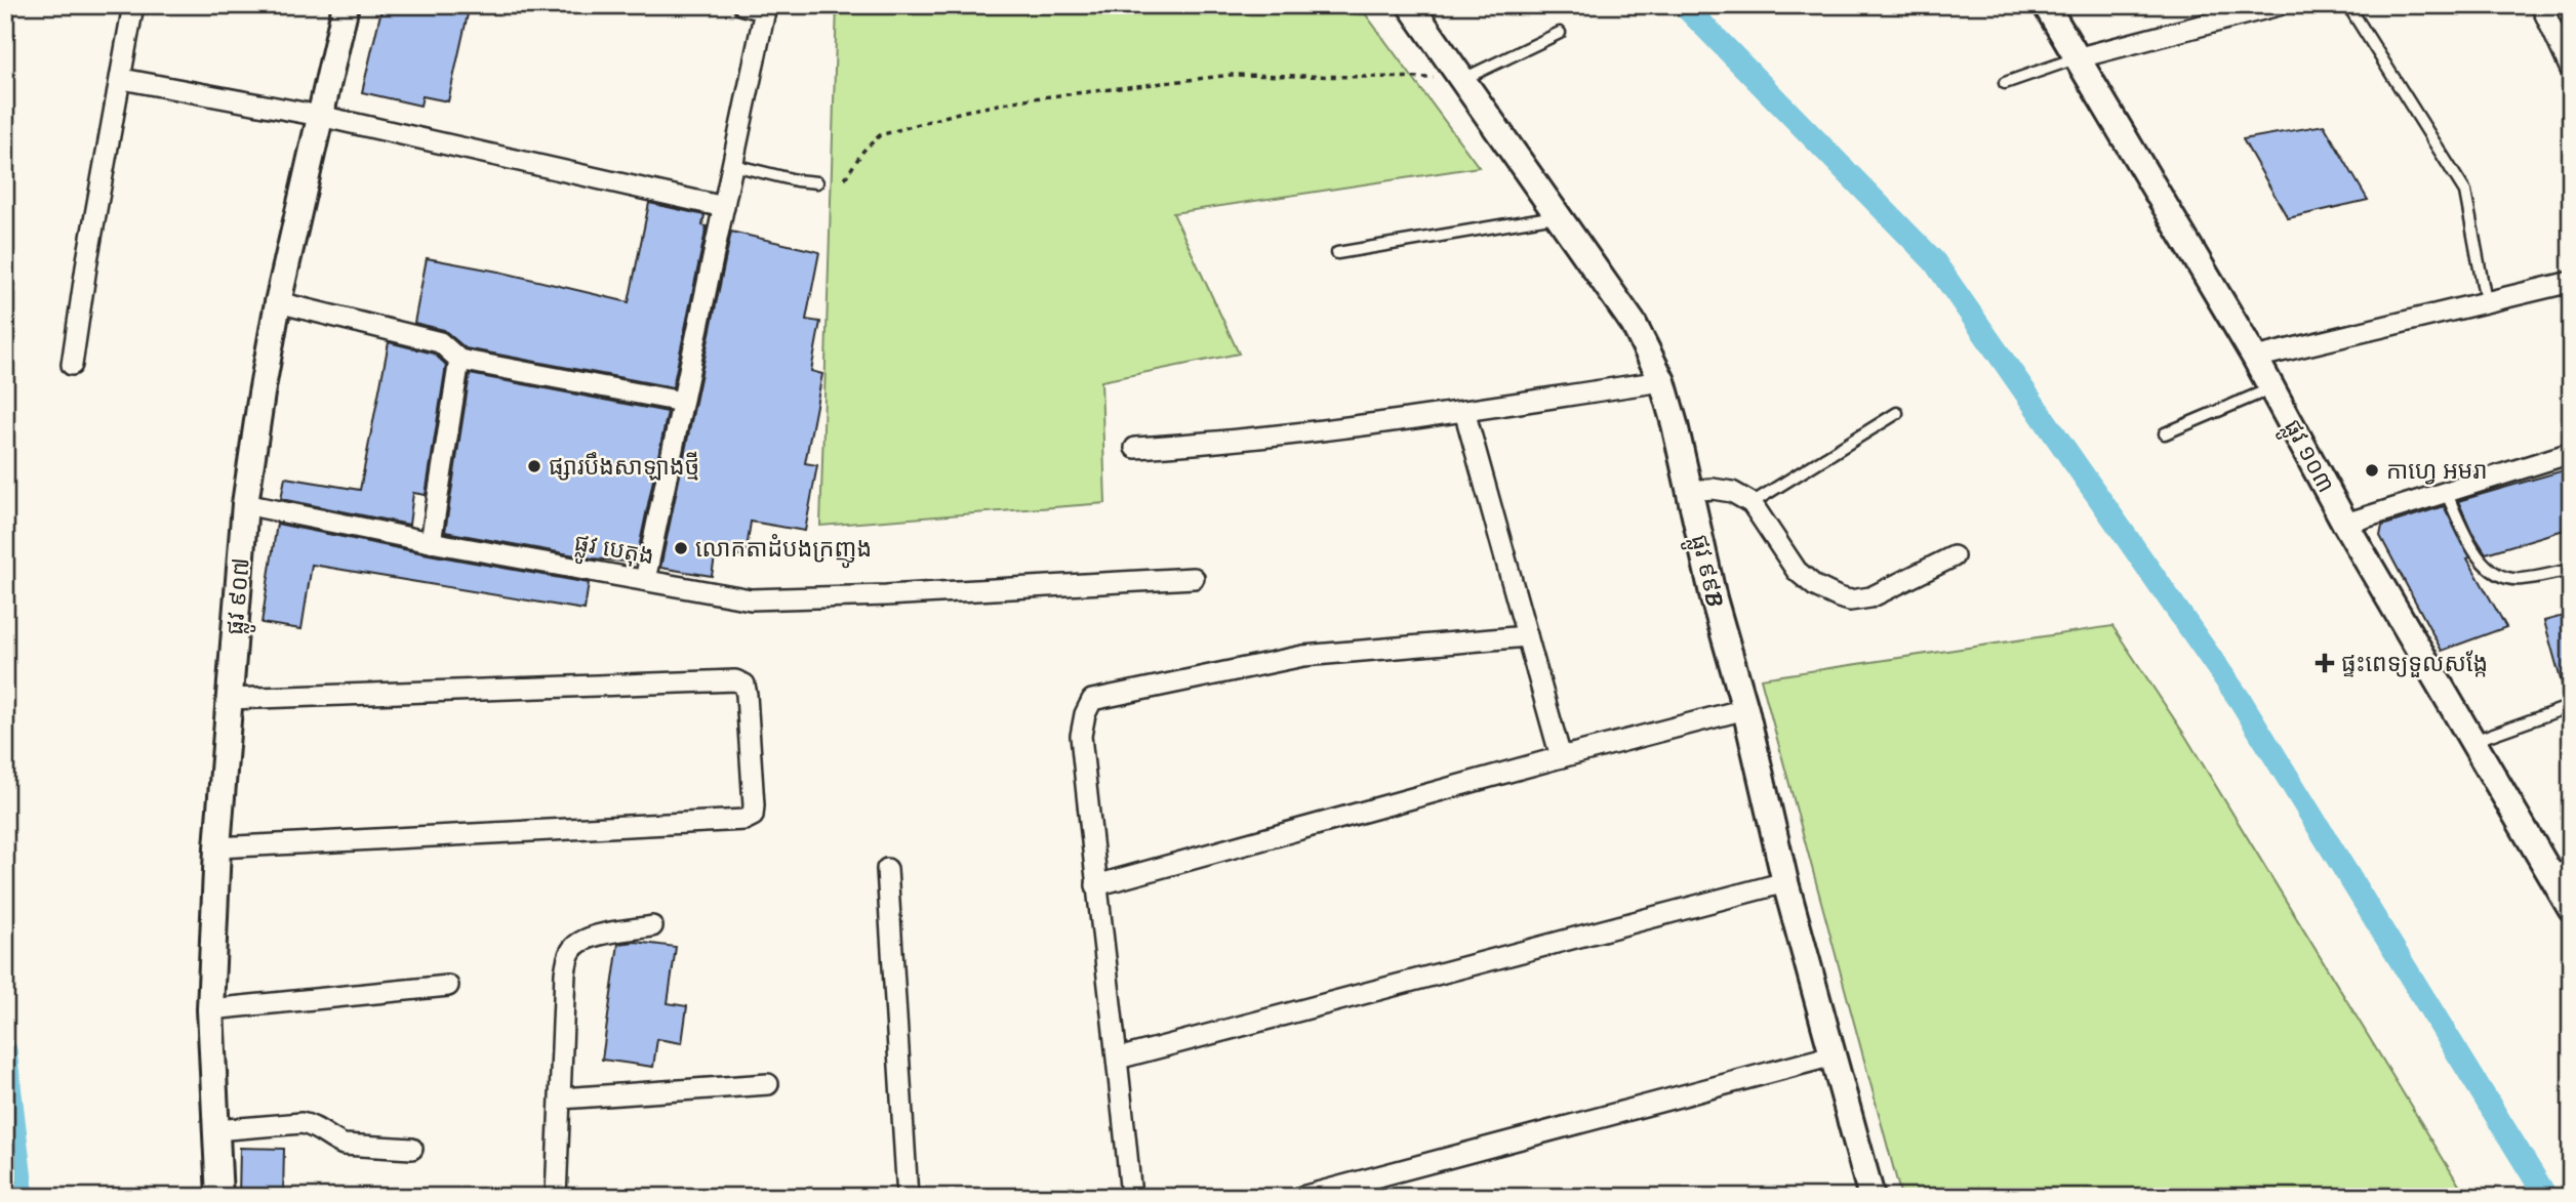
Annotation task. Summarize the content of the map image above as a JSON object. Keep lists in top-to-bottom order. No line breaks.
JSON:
{"streets":{"street":["ផ្លូវ ១០៣","ផ្លូវ បេតុង","ផ្លូវ ៩៩B","ផ្លូវ ៩០៧"]},"crossings":[["ផ្លូវ បេតុង","ផ្លូវ ៩០៧"]],"places":{"other":["ផ្សារបឹងសាឡាងថ្មី","កាហ្វេ អមរា","លោកតាដំបងក្រញូង"],"health":["ផ្ទះពេទ្យទួលសង្កែ"]}}
